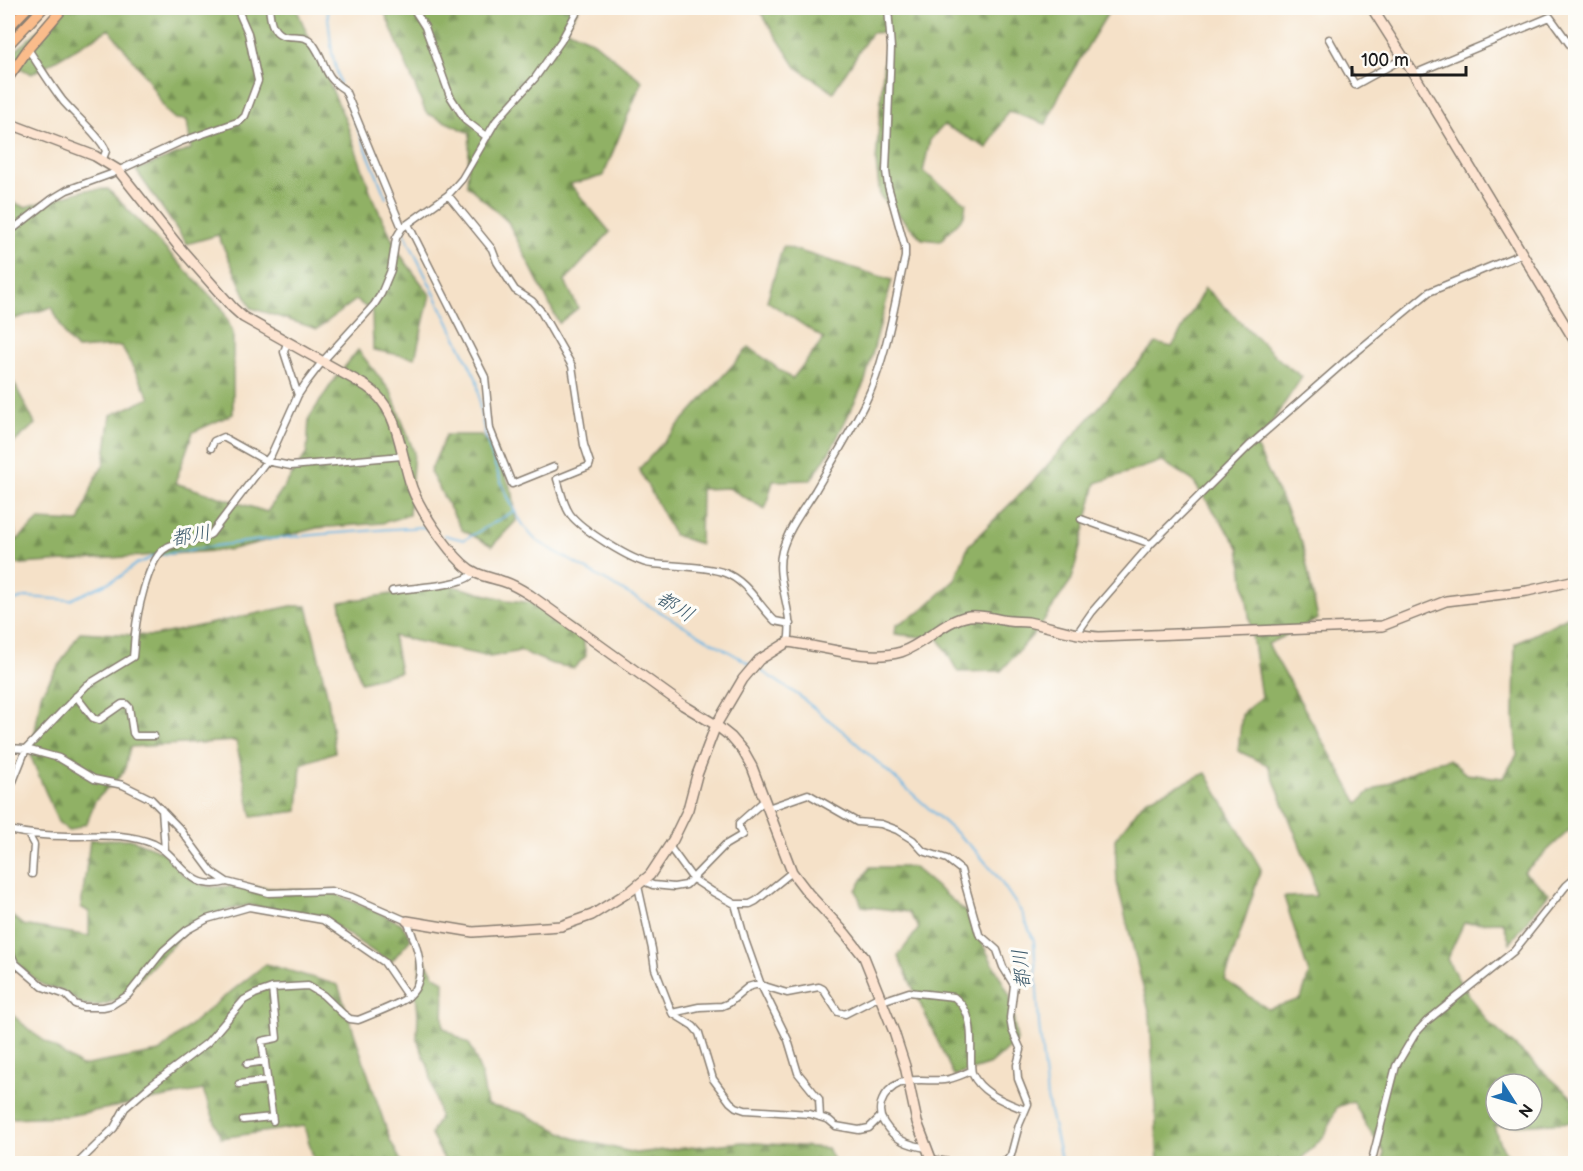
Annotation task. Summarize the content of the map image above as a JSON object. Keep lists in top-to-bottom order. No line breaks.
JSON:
{"water":["都川"],"scale_bar":"100 m","north":"bottom right"}
